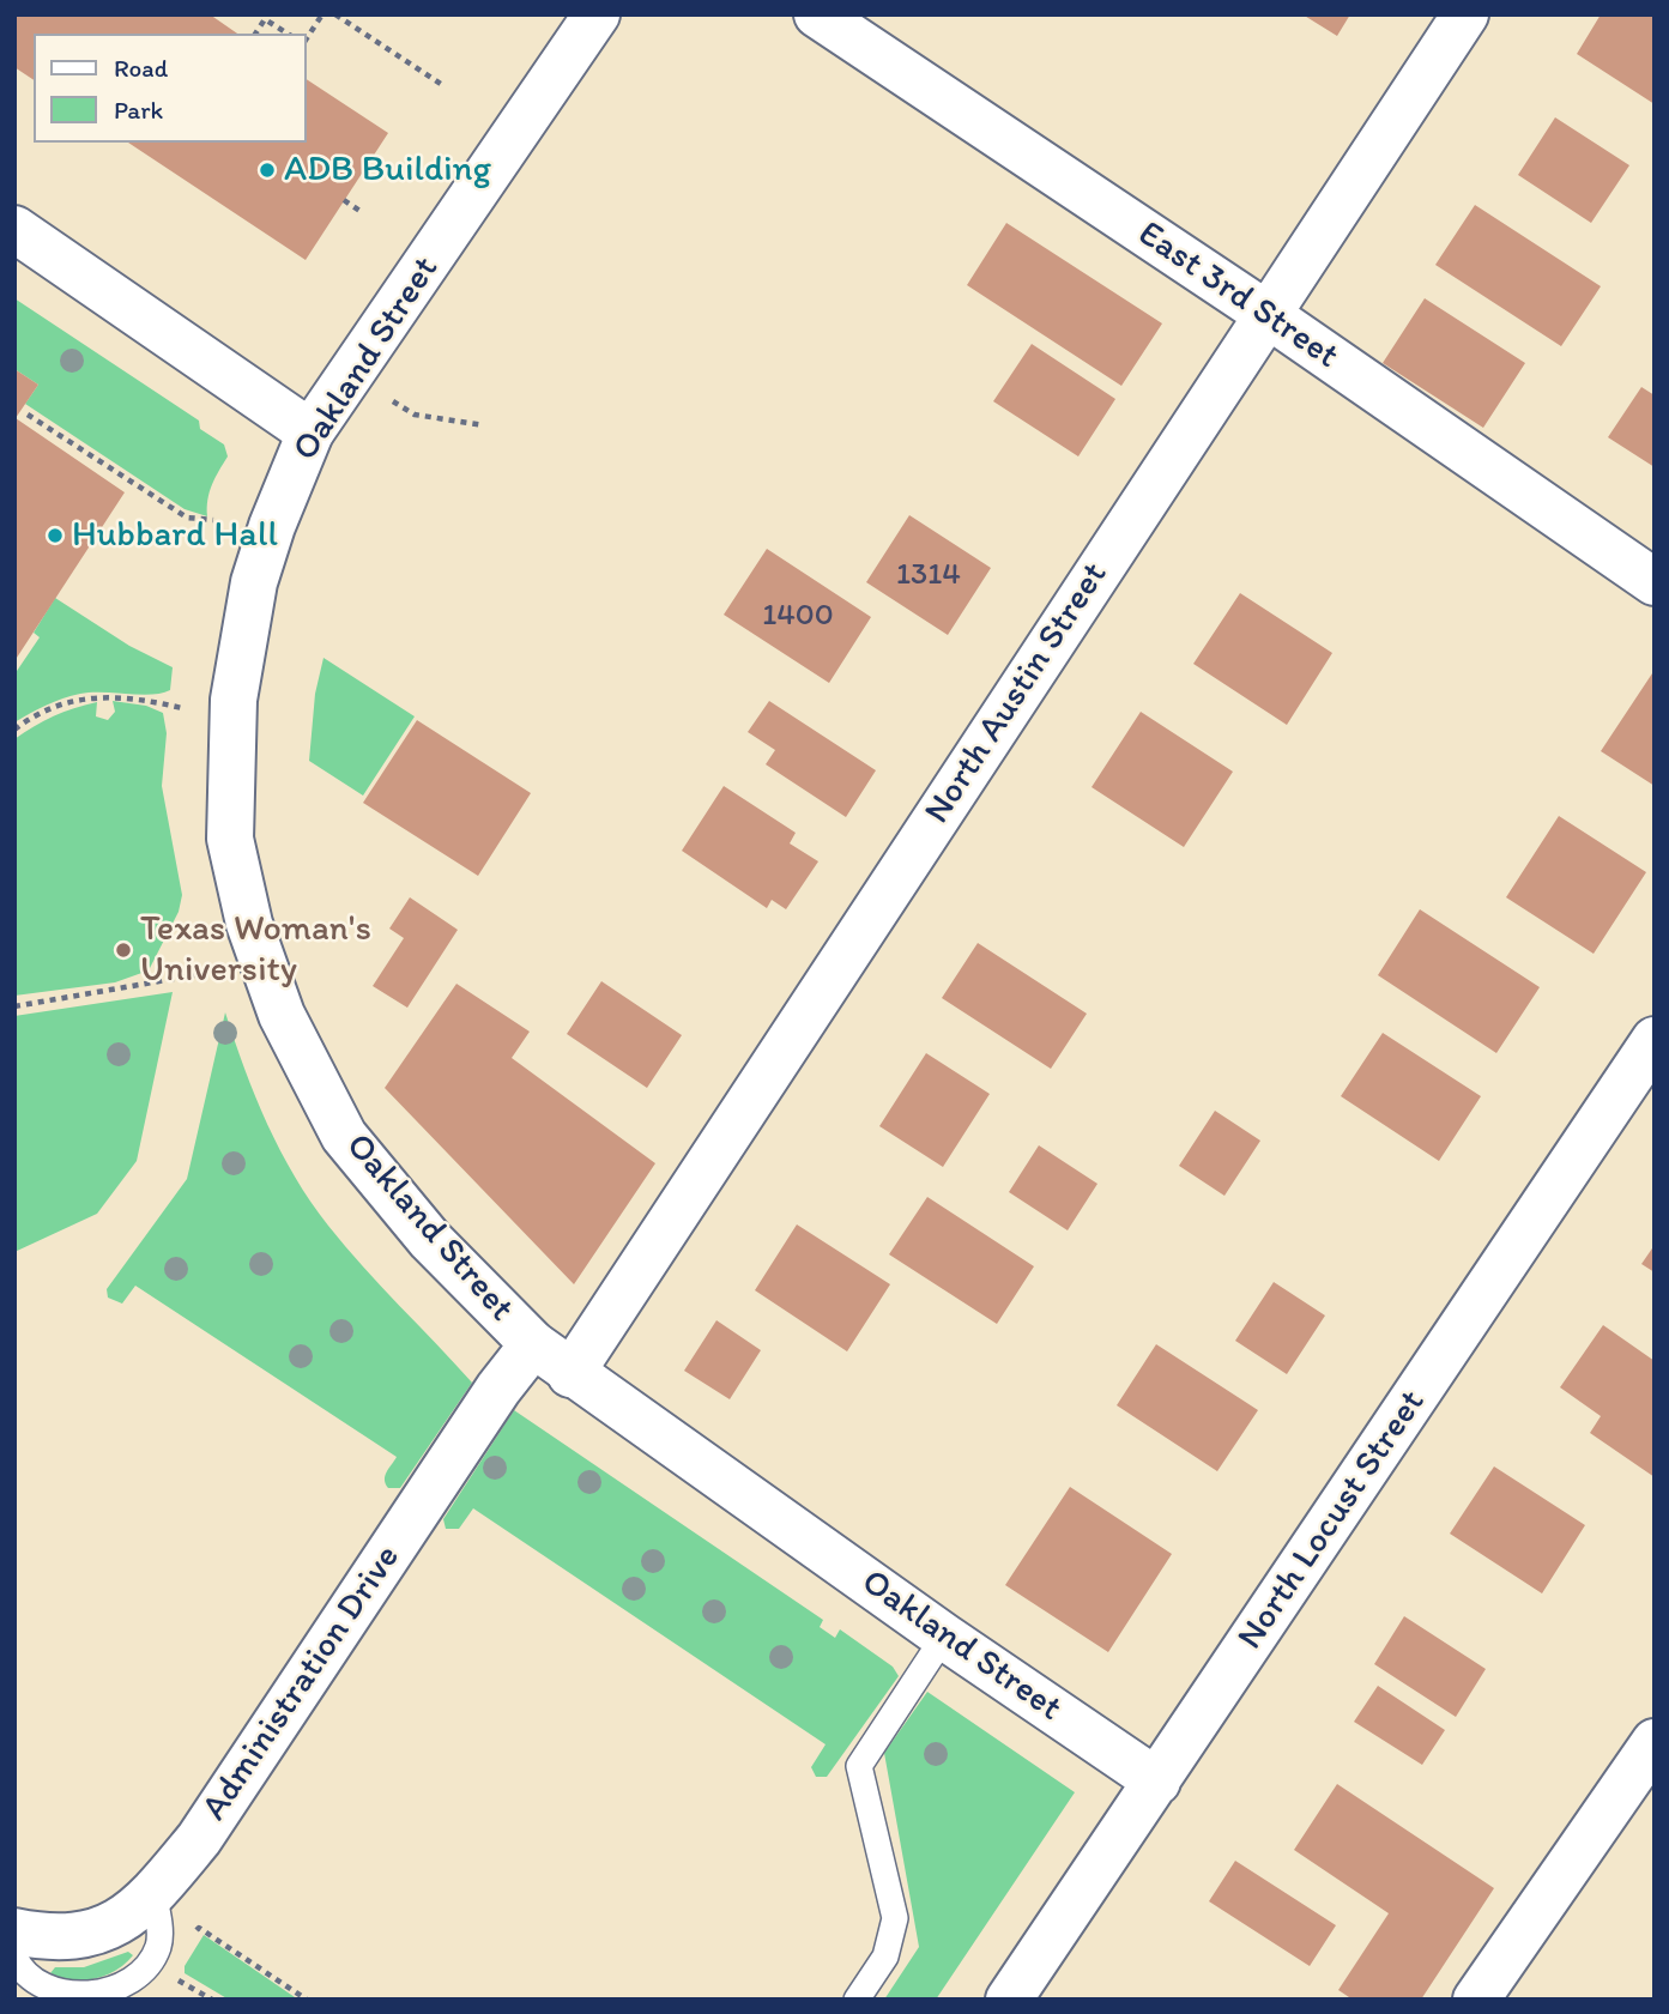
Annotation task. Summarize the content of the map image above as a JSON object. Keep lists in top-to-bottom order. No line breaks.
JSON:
{"streets":{"street":["East 3rd Street","Oakland Street","North Austin Street","North Locust Street","Administration Drive"]},"crossings":[["East 3rd Street","North Austin Street"],["Oakland Street","North Austin Street"],["Oakland Street","North Locust Street"],["Oakland Street","Administration Drive"]],"places":["ADB Building","Hubbard Hall","Texas Woman's University"],"house_numbers":["1314","1400"],"legend":["Road","Park"]}
